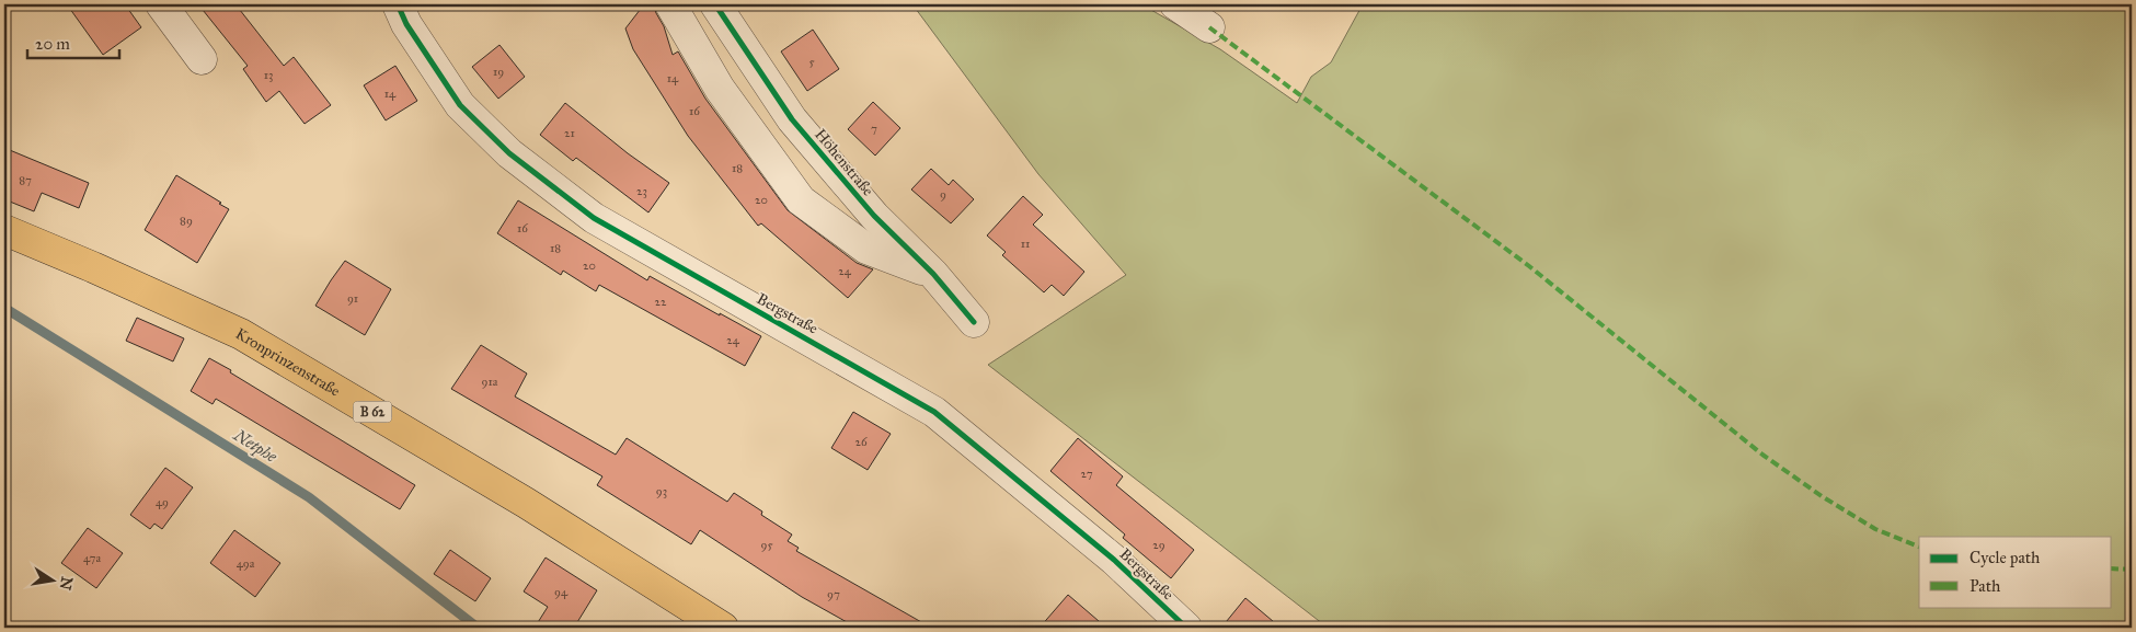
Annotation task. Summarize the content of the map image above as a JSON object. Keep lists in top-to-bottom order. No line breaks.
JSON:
{"streets":{"main road":["Kronprinzenstraße","B 62"],"street":["Höhenstraße","Bergstraße"]},"water":["Netphe"],"house_numbers":["5","19","13","14","14","16","7","21","18","87","23","9","20","89","16","11","18","20","24","91","22","24","91a","26","27","93","49","95","29","47a","49a","94","97"],"legend":["Cycle path","Path"],"scale_bar":"20 m","north":"right"}
